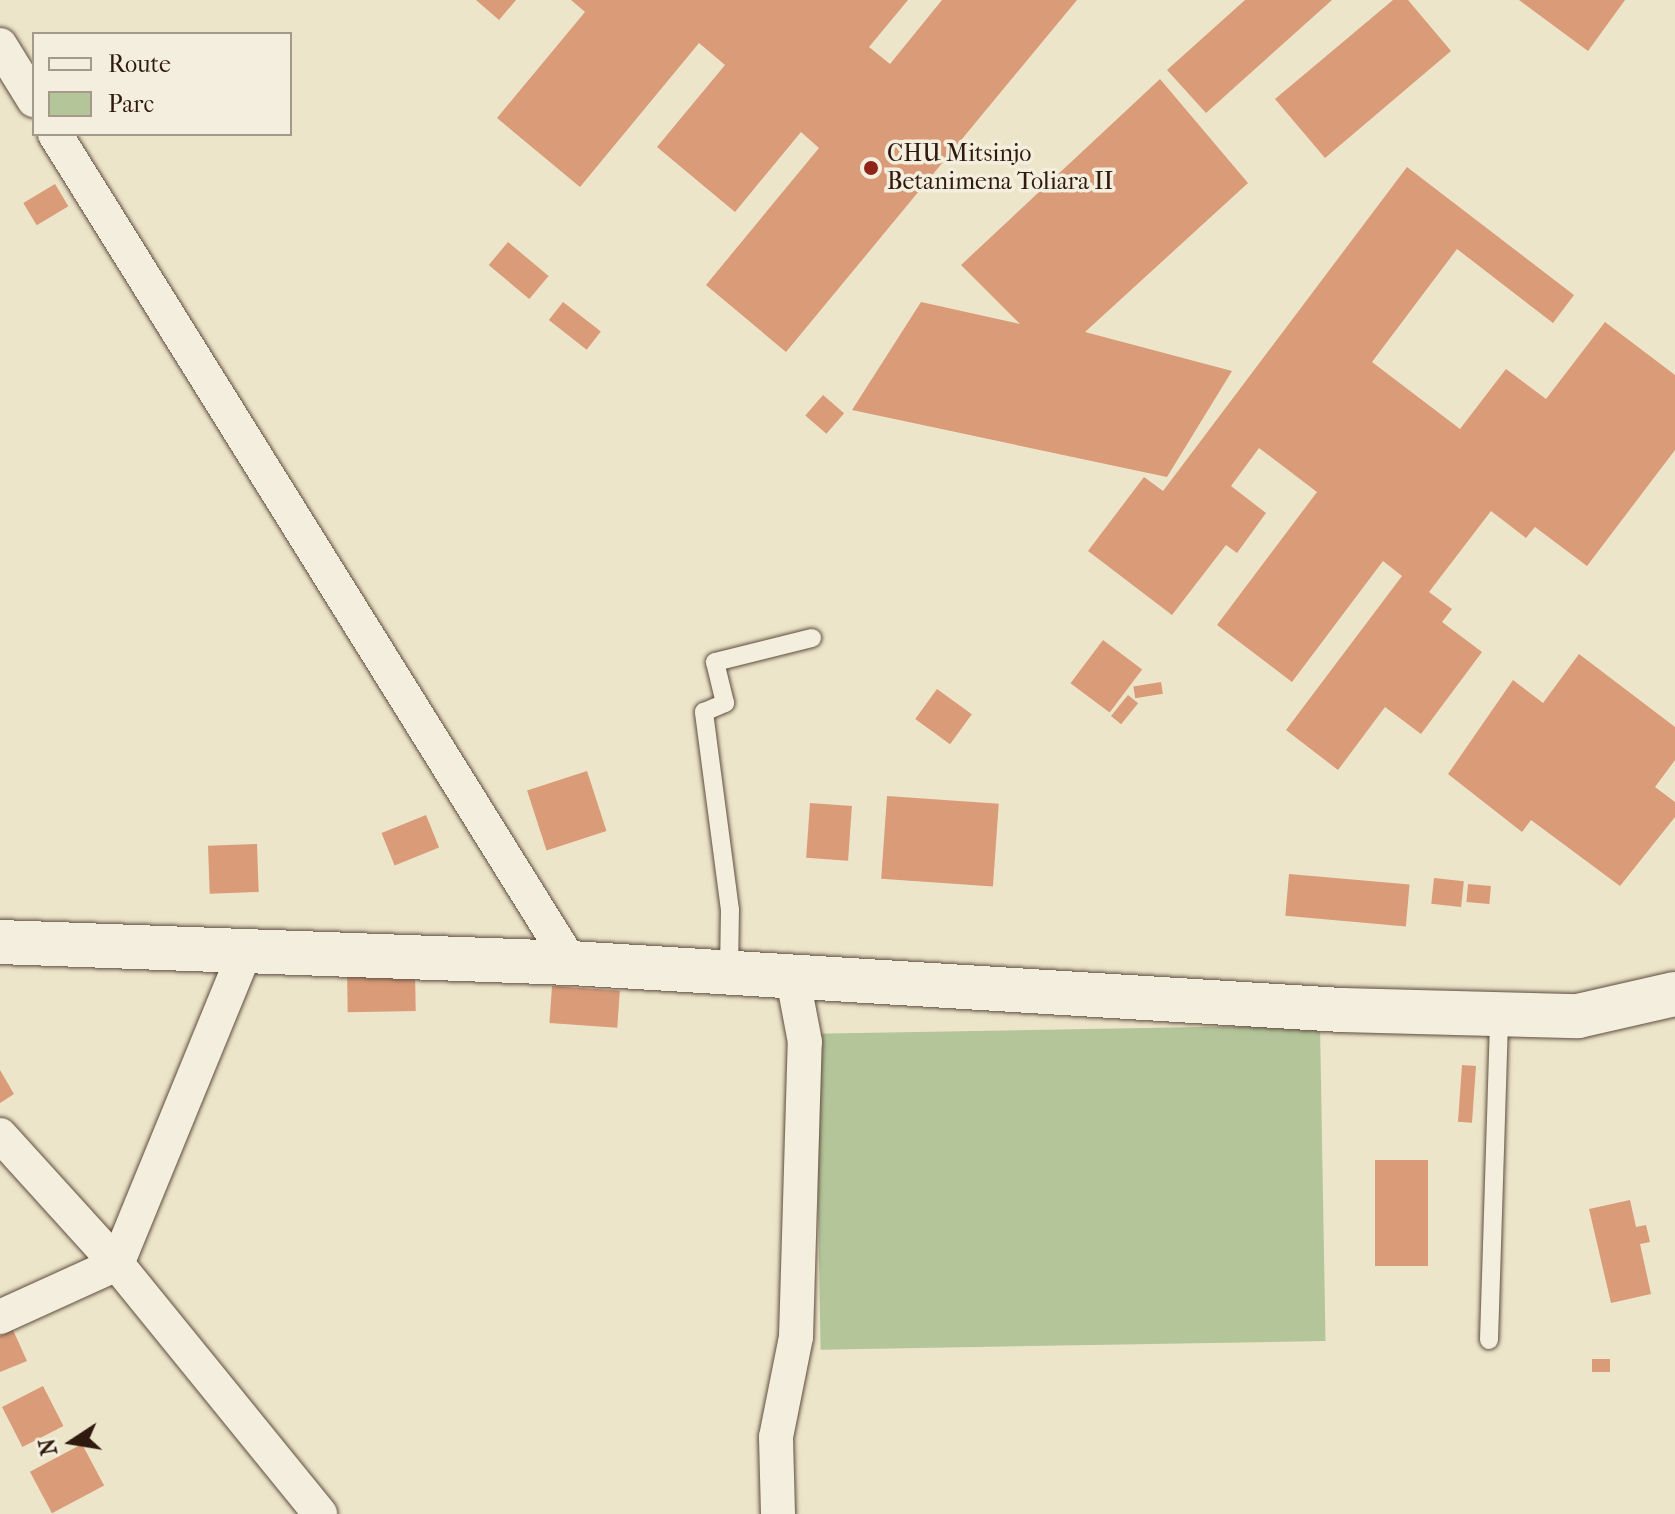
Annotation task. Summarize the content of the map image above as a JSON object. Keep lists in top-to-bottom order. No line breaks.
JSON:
{"places":["CHU Mitsinjo Betanimena Toliara II"],"legend":["Route","Parc"],"north":"left"}
